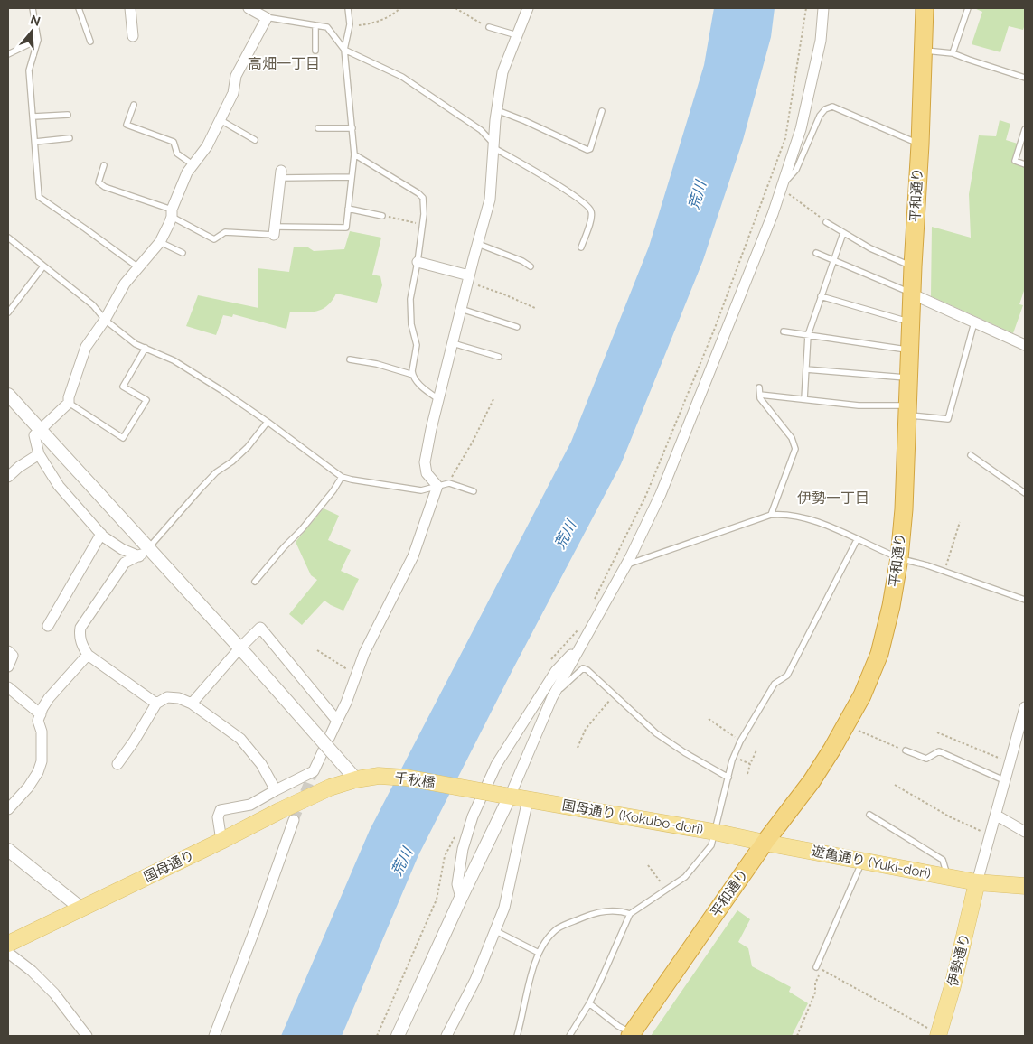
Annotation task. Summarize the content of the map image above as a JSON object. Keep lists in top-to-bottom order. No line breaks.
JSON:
{"streets":{"highway":["平和通り"],"main road":["千秋橋","国母通り (Kokubo-dori)","遊亀通り (Yuki-dori)","国母通り","伊勢通り"]},"crossings":[["平和通り","国母通り (Kokubo-dori)"],["平和通り","遊亀通り (Yuki-dori)"],["千秋橋","国母通り (Kokubo-dori)"],["千秋橋","国母通り"],["国母通り (Kokubo-dori)","遊亀通り (Yuki-dori)"],["遊亀通り (Yuki-dori)","伊勢通り"]],"districts":["高畑一丁目","伊勢一丁目"],"water":["荒川"],"north":"top"}
